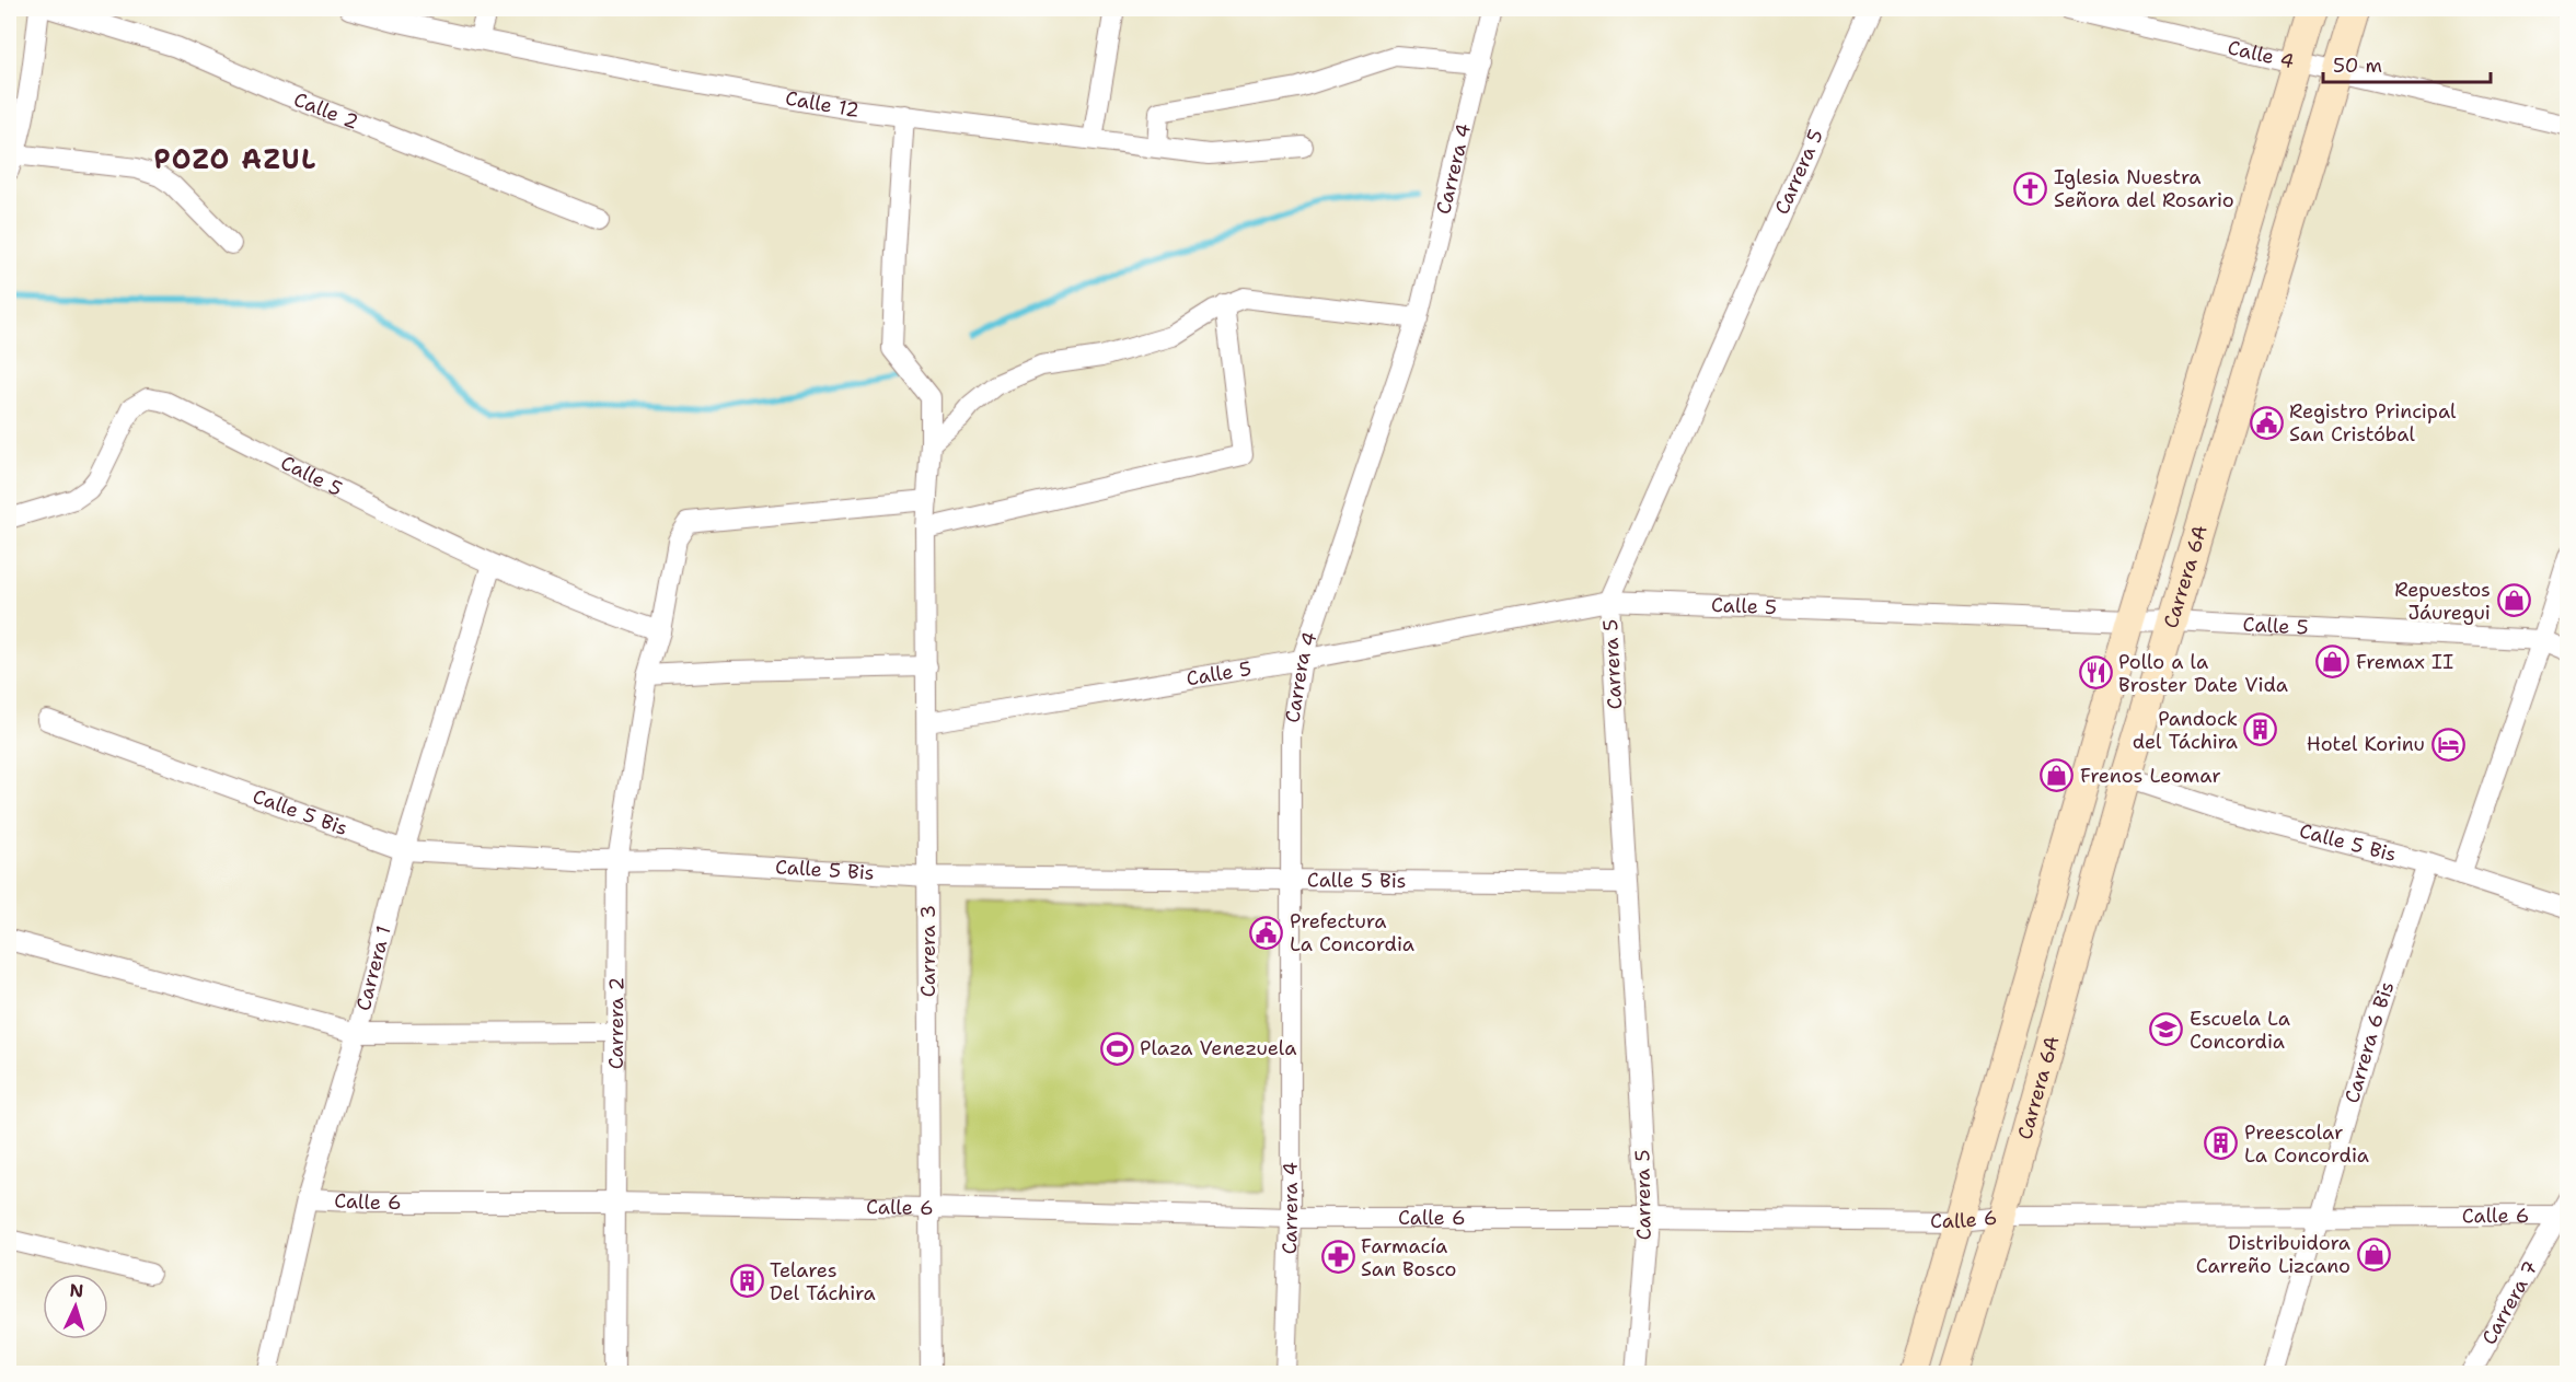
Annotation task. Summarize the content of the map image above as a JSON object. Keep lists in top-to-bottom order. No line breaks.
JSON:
{"streets":{"street":["Calle 4","Calle 12","Calle 2","Carrera 4","Carrera 5","Calle 5","Carrera 6A","Calle 5 Bis","Carrera 3","Carrera 1","Carrera 2","Carrera 6 Bis","Calle 6","Carrera 7"]},"crossings":[["Calle 4","Carrera 6A"],["Calle 12","Carrera 3"],["Carrera 4","Calle 5"],["Carrera 4","Calle 5 Bis"],["Carrera 4","Calle 6"],["Carrera 5","Calle 5"],["Carrera 5","Calle 5 Bis"],["Carrera 5","Calle 6"],["Calle 5","Carrera 6A"],["Calle 5","Carrera 3"],["Calle 5","Carrera 1"],["Calle 5","Carrera 2"],["Carrera 6A","Calle 5 Bis"],["Carrera 6A","Calle 6"],["Calle 5 Bis","Carrera 3"],["Calle 5 Bis","Carrera 1"],["Calle 5 Bis","Carrera 2"],["Calle 5 Bis","Carrera 6 Bis"],["Carrera 3","Carrera 2"],["Carrera 3","Calle 6"],["Carrera 1","Calle 6"],["Carrera 2","Calle 6"],["Carrera 6 Bis","Calle 6"],["Calle 6","Carrera 7"]],"districts":["POZO AZUL"],"places":{"church":["Iglesia Nuestra Señora del Rosario"],"public building":["Registro Principal San Cristóbal","Prefectura La Concordia"],"shop":["Repuestos Jáuregui","Fremax II","Frenos Leomar","Distribuidora Carreño Lizcano"],"restaurant":["Pollo a la Broster Date Vida"],"building":["Pandock del Táchira","Preescolar La Concordia","Telares Del Táchira"],"hotel":["Hotel Korinu"],"school or university":["Escuela La Concordia"],"sports":["Plaza Venezuela"],"pharmacy":["Farmacía San Bosco"]},"scale_bar":"50 m","north":"top"}
